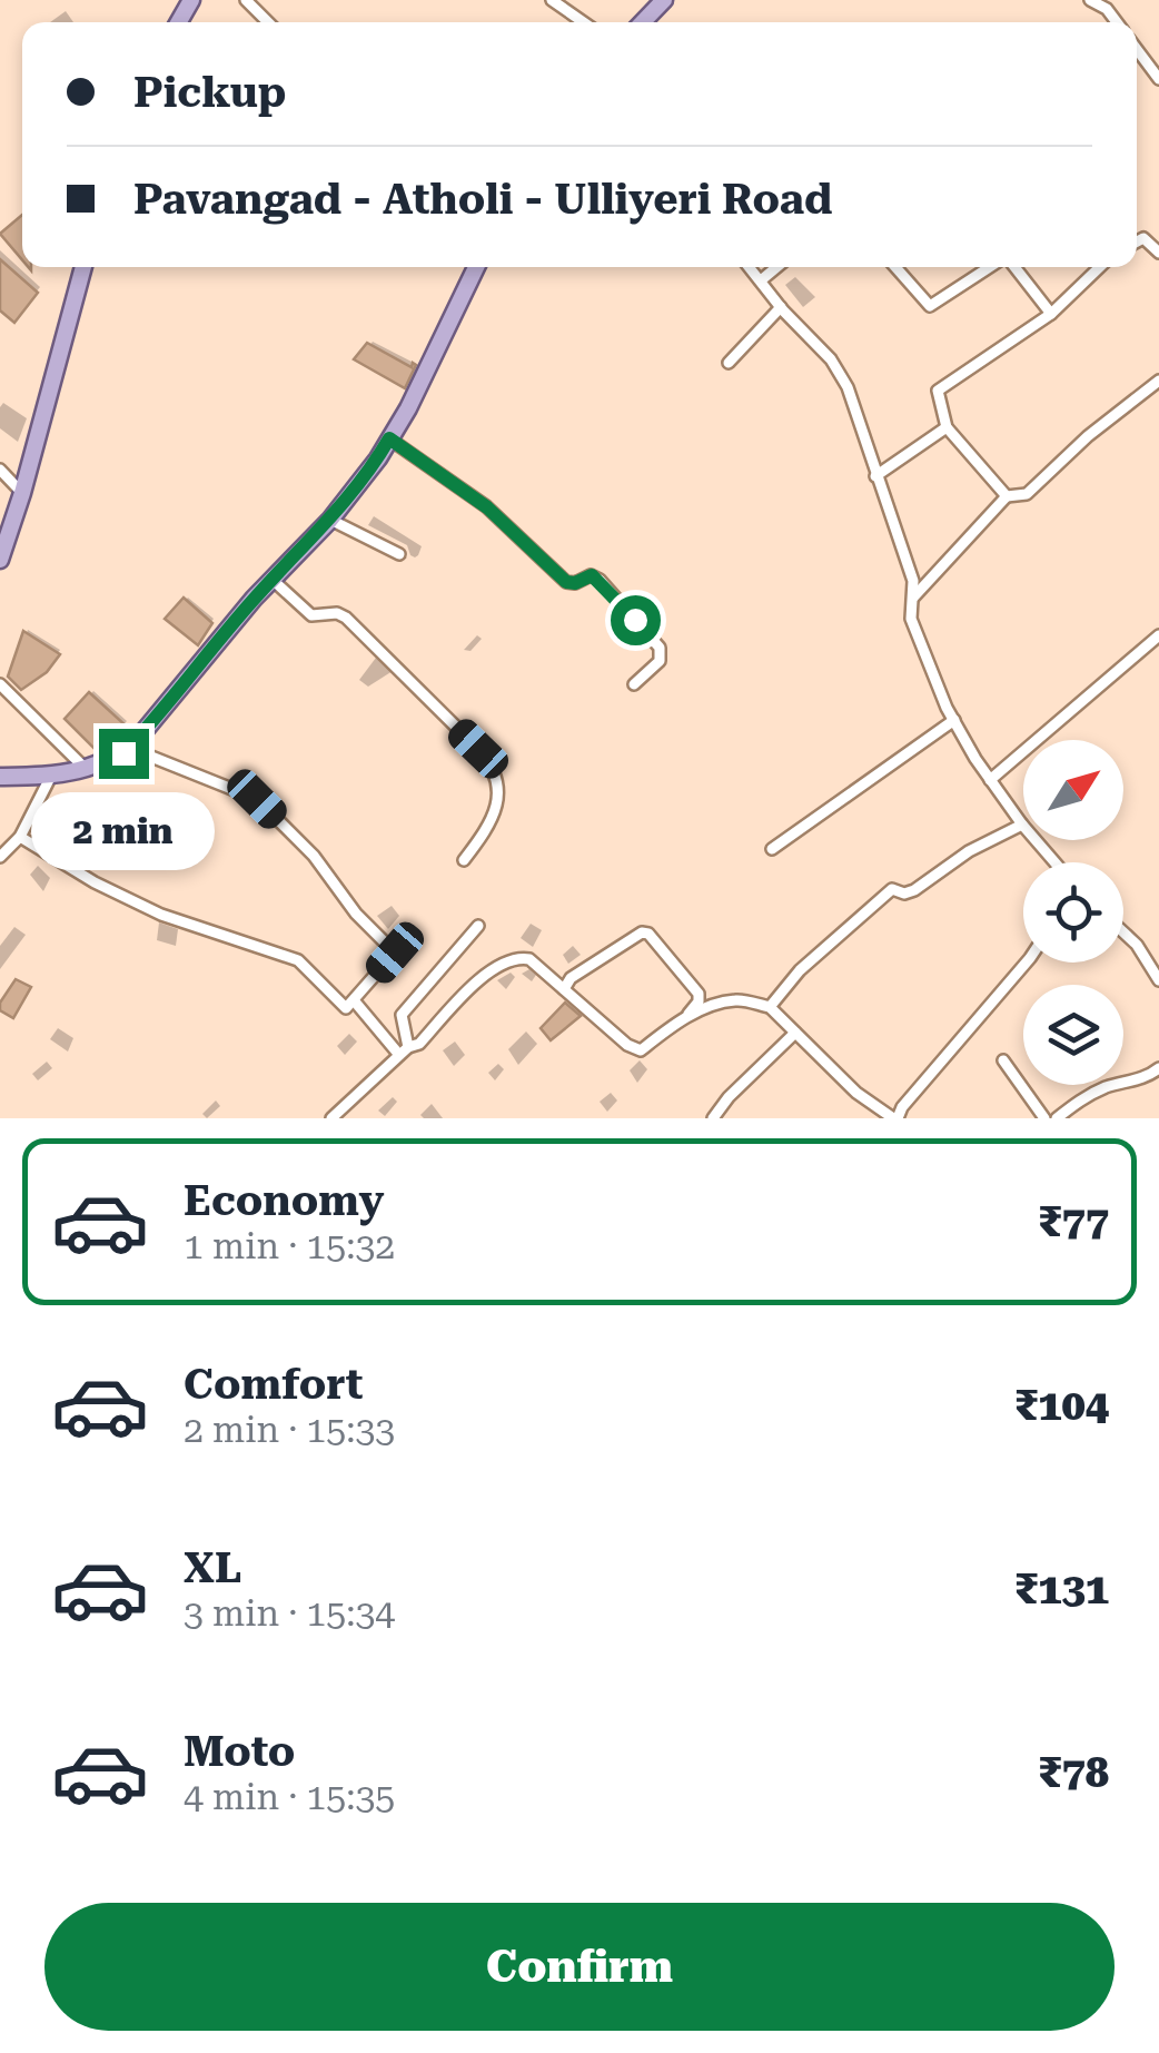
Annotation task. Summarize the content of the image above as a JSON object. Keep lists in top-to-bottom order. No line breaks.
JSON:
{"north":"top right","page":{"banner":["Pickup","Pavangad - Atholi - Ulliyeri Road"],"bubble":"2 min","list":[{"name":"Economy","note":"1 min · 15:32","value":"₹77"},{"name":"Comfort","note":"2 min · 15:33","value":"₹104"},{"name":"XL","note":"3 min · 15:34","value":"₹131"},{"name":"Moto","note":"4 min · 15:35","value":"₹78"}],"buttons":"Confirm"}}
